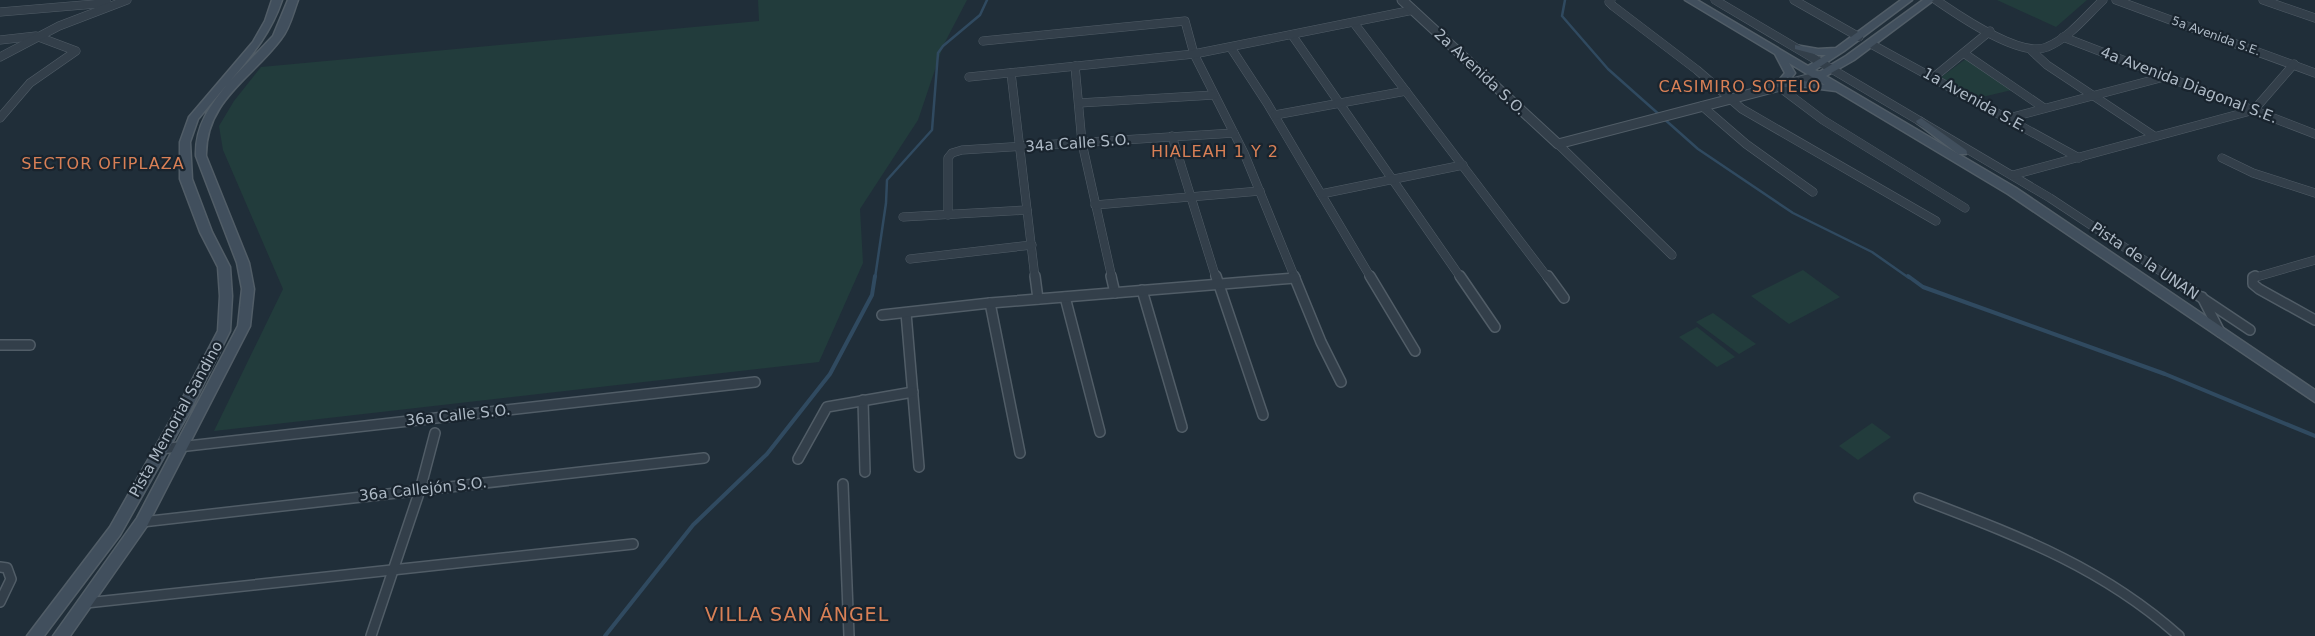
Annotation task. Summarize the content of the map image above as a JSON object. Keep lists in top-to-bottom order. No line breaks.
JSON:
{"streets":{"main road":["Pista de la UNAN","Pista Memorial Sandino"],"street":["5a Avenida S.E.","2a Avenida S.O.","4a Avenida Diagonal S.E.","1a Avenida S.E.","34a Calle S.O.","36a Calle S.O.","36a Callejón S.O."]},"crossings":[["36a Calle S.O.","Pista Memorial Sandino"],["Pista Memorial Sandino","36a Callejón S.O."]],"districts":["CASIMIRO SOTELO","HIALEAH 1 Y 2","SECTOR OFIPLAZA","VILLA SAN ÁNGEL"]}
